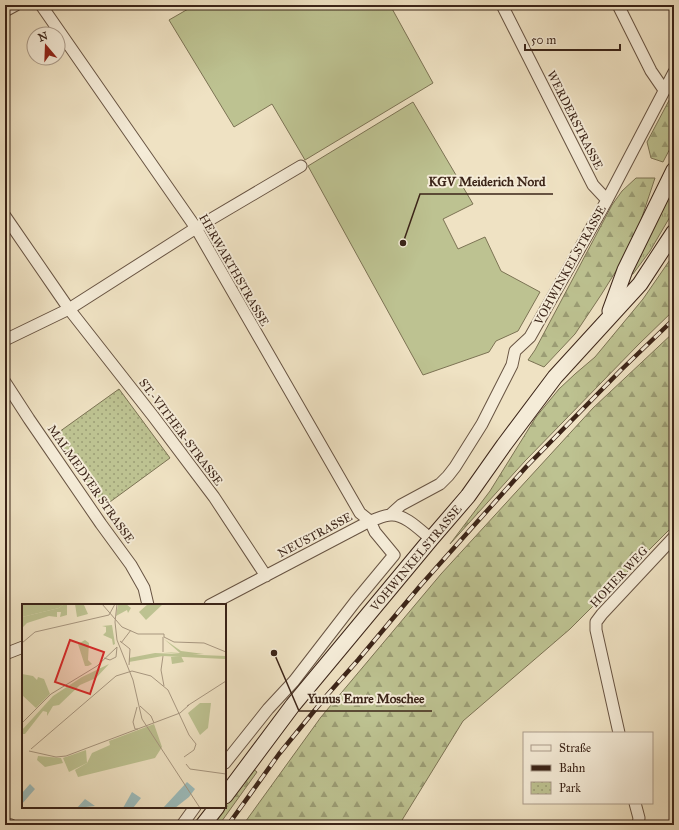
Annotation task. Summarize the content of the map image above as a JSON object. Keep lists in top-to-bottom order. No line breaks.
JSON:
{"streets":{"main road":["VOHWINKELSTRASSE"],"street":["WERDERSTRASSE","HERWARTHSTRASSE","ST.-VITHER-STRASSE","MALMEDYER STRASSE","NEUSTRASSE","HOHER WEG"]},"crossings":[["WERDERSTRASSE","VOHWINKELSTRASSE"],["VOHWINKELSTRASSE","NEUSTRASSE"],["HERWARTHSTRASSE","NEUSTRASSE"],["ST.-VITHER-STRASSE","NEUSTRASSE"]],"places":["KGV Meiderich Nord","Yunus Emre Moschee"],"legend":["Straße","Bahn","Park"],"scale_bar":"50 m","north":"top"}
